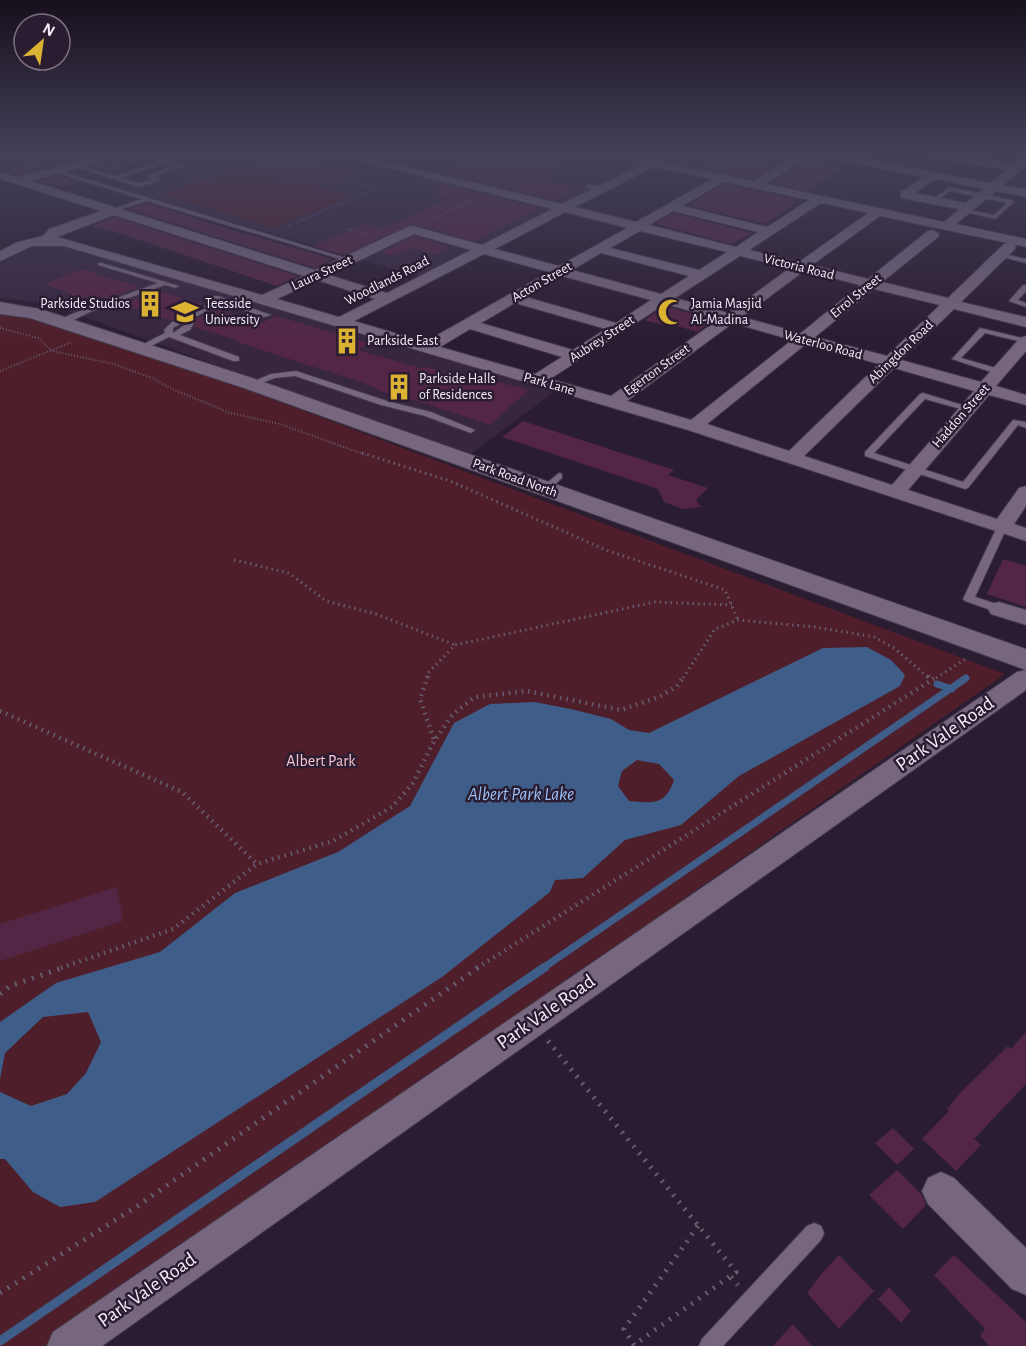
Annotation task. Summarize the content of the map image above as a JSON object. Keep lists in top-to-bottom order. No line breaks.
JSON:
{"streets":{"street":["Victoria Road","Laura Street","Woodlands Road","Acton Street","Errol Street","Aubrey Street","Waterloo Road","Abingdon Road","Egerton Street","Park Lane","Haddon Street","Park Road North","Park Vale Road"]},"crossings":[["Victoria Road","Acton Street"],["Victoria Road","Errol Street"],["Victoria Road","Aubrey Street"],["Victoria Road","Abingdon Road"],["Victoria Road","Egerton Street"],["Laura Street","Waterloo Road"],["Laura Street","Park Lane"],["Woodlands Road","Waterloo Road"],["Woodlands Road","Park Lane"],["Acton Street","Waterloo Road"],["Acton Street","Park Lane"],["Errol Street","Waterloo Road"],["Errol Street","Park Lane"],["Aubrey Street","Waterloo Road"],["Aubrey Street","Park Lane"],["Waterloo Road","Abingdon Road"],["Waterloo Road","Egerton Street"],["Waterloo Road","Haddon Street"],["Abingdon Road","Park Lane"],["Egerton Street","Park Lane"],["Park Lane","Haddon Street"]],"water":["Albert Park Lake"],"parks":["Albert Park"],"places":{"building":["Parkside Studios","Parkside East","Parkside Halls of Residences"],"school or university":["Teesside University"],"mosque":["Jamia Masjid Al-Madina"]},"north":"top right"}
